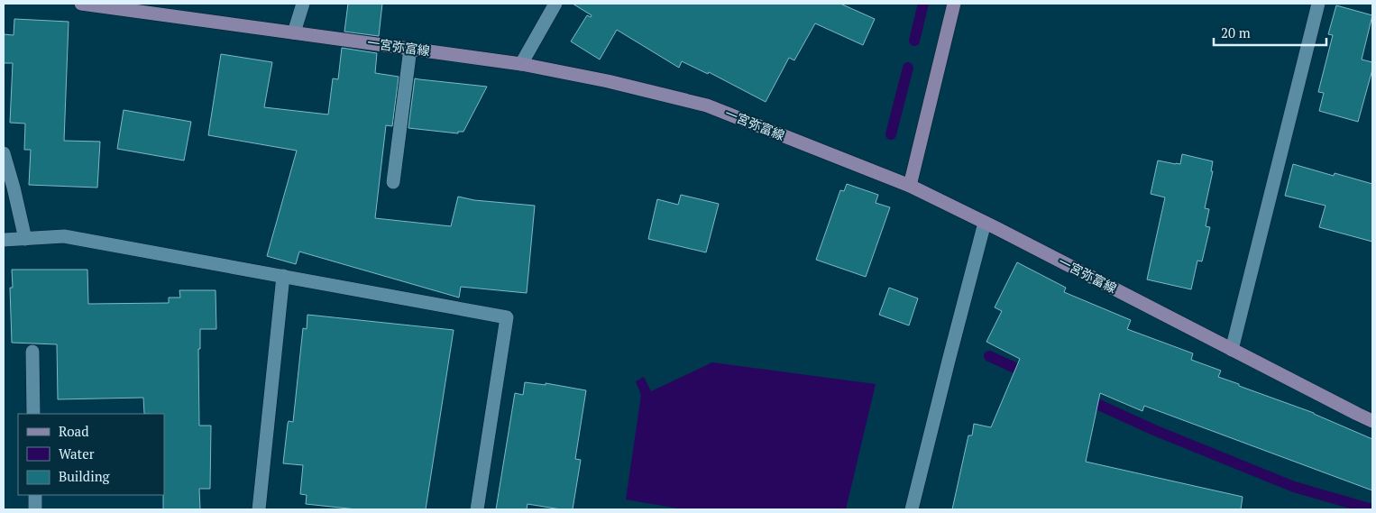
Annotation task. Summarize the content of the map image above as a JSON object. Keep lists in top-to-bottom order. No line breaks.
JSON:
{"streets":{"main road":["一宮弥富線"]},"legend":["Road","Water","Building"],"scale_bar":"20 m"}
